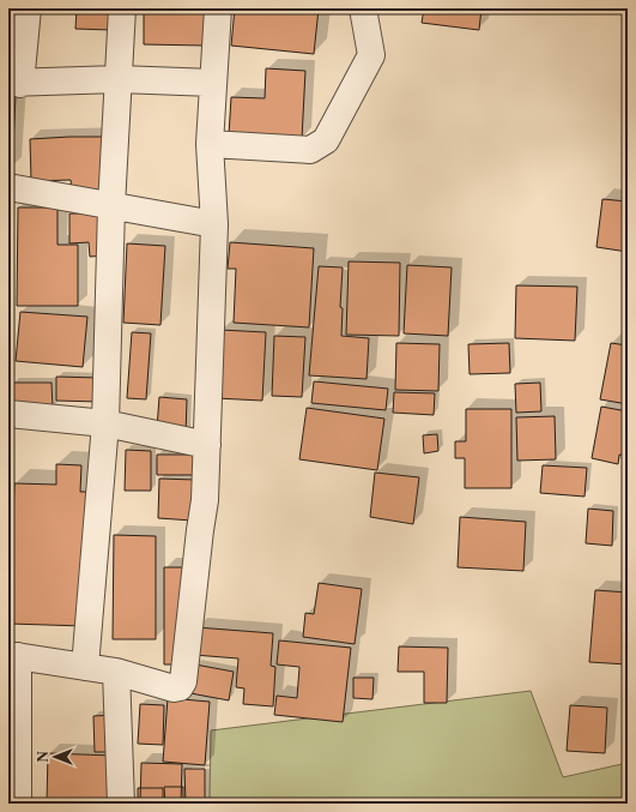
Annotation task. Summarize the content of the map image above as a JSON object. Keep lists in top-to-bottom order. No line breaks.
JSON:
{"north":"left"}
